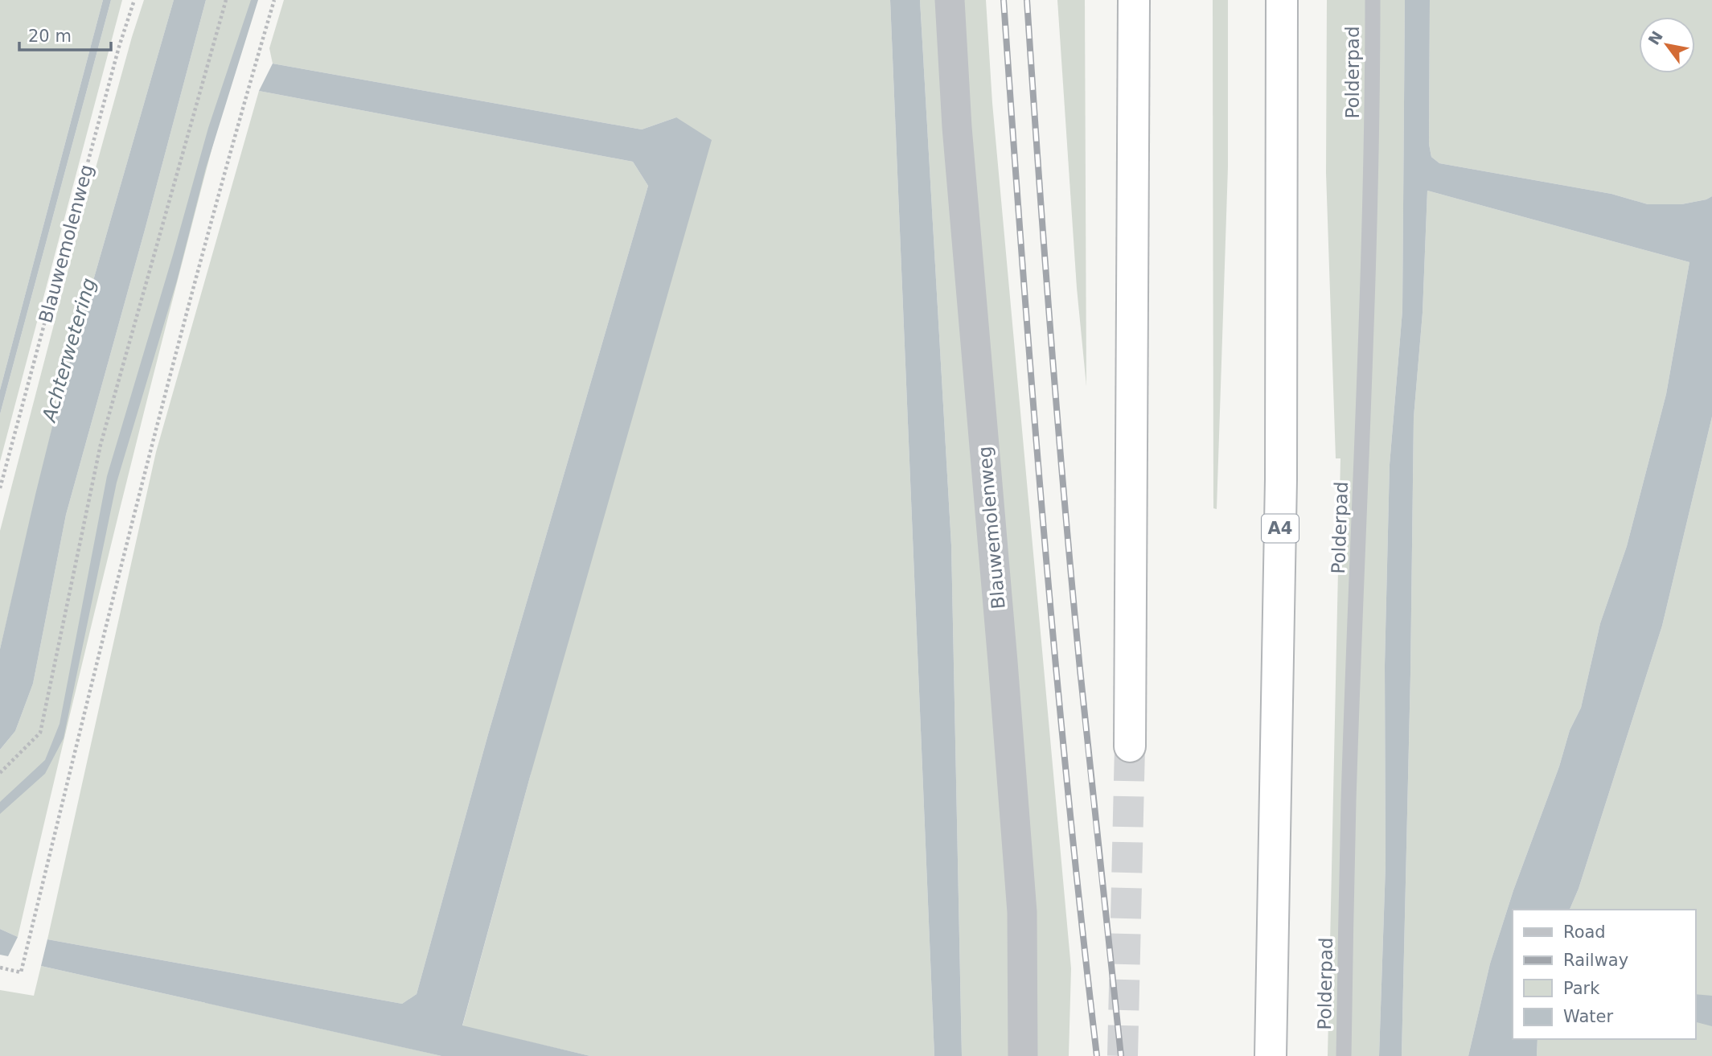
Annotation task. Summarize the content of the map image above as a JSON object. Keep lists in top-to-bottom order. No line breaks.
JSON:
{"streets":{"highway":["A4"],"street":["Blauwemolenweg"],"lane":["Polderpad"]},"water":["Achterwetering"],"legend":["Road","Railway","Park","Water"],"scale_bar":"20 m","north":"top left"}
